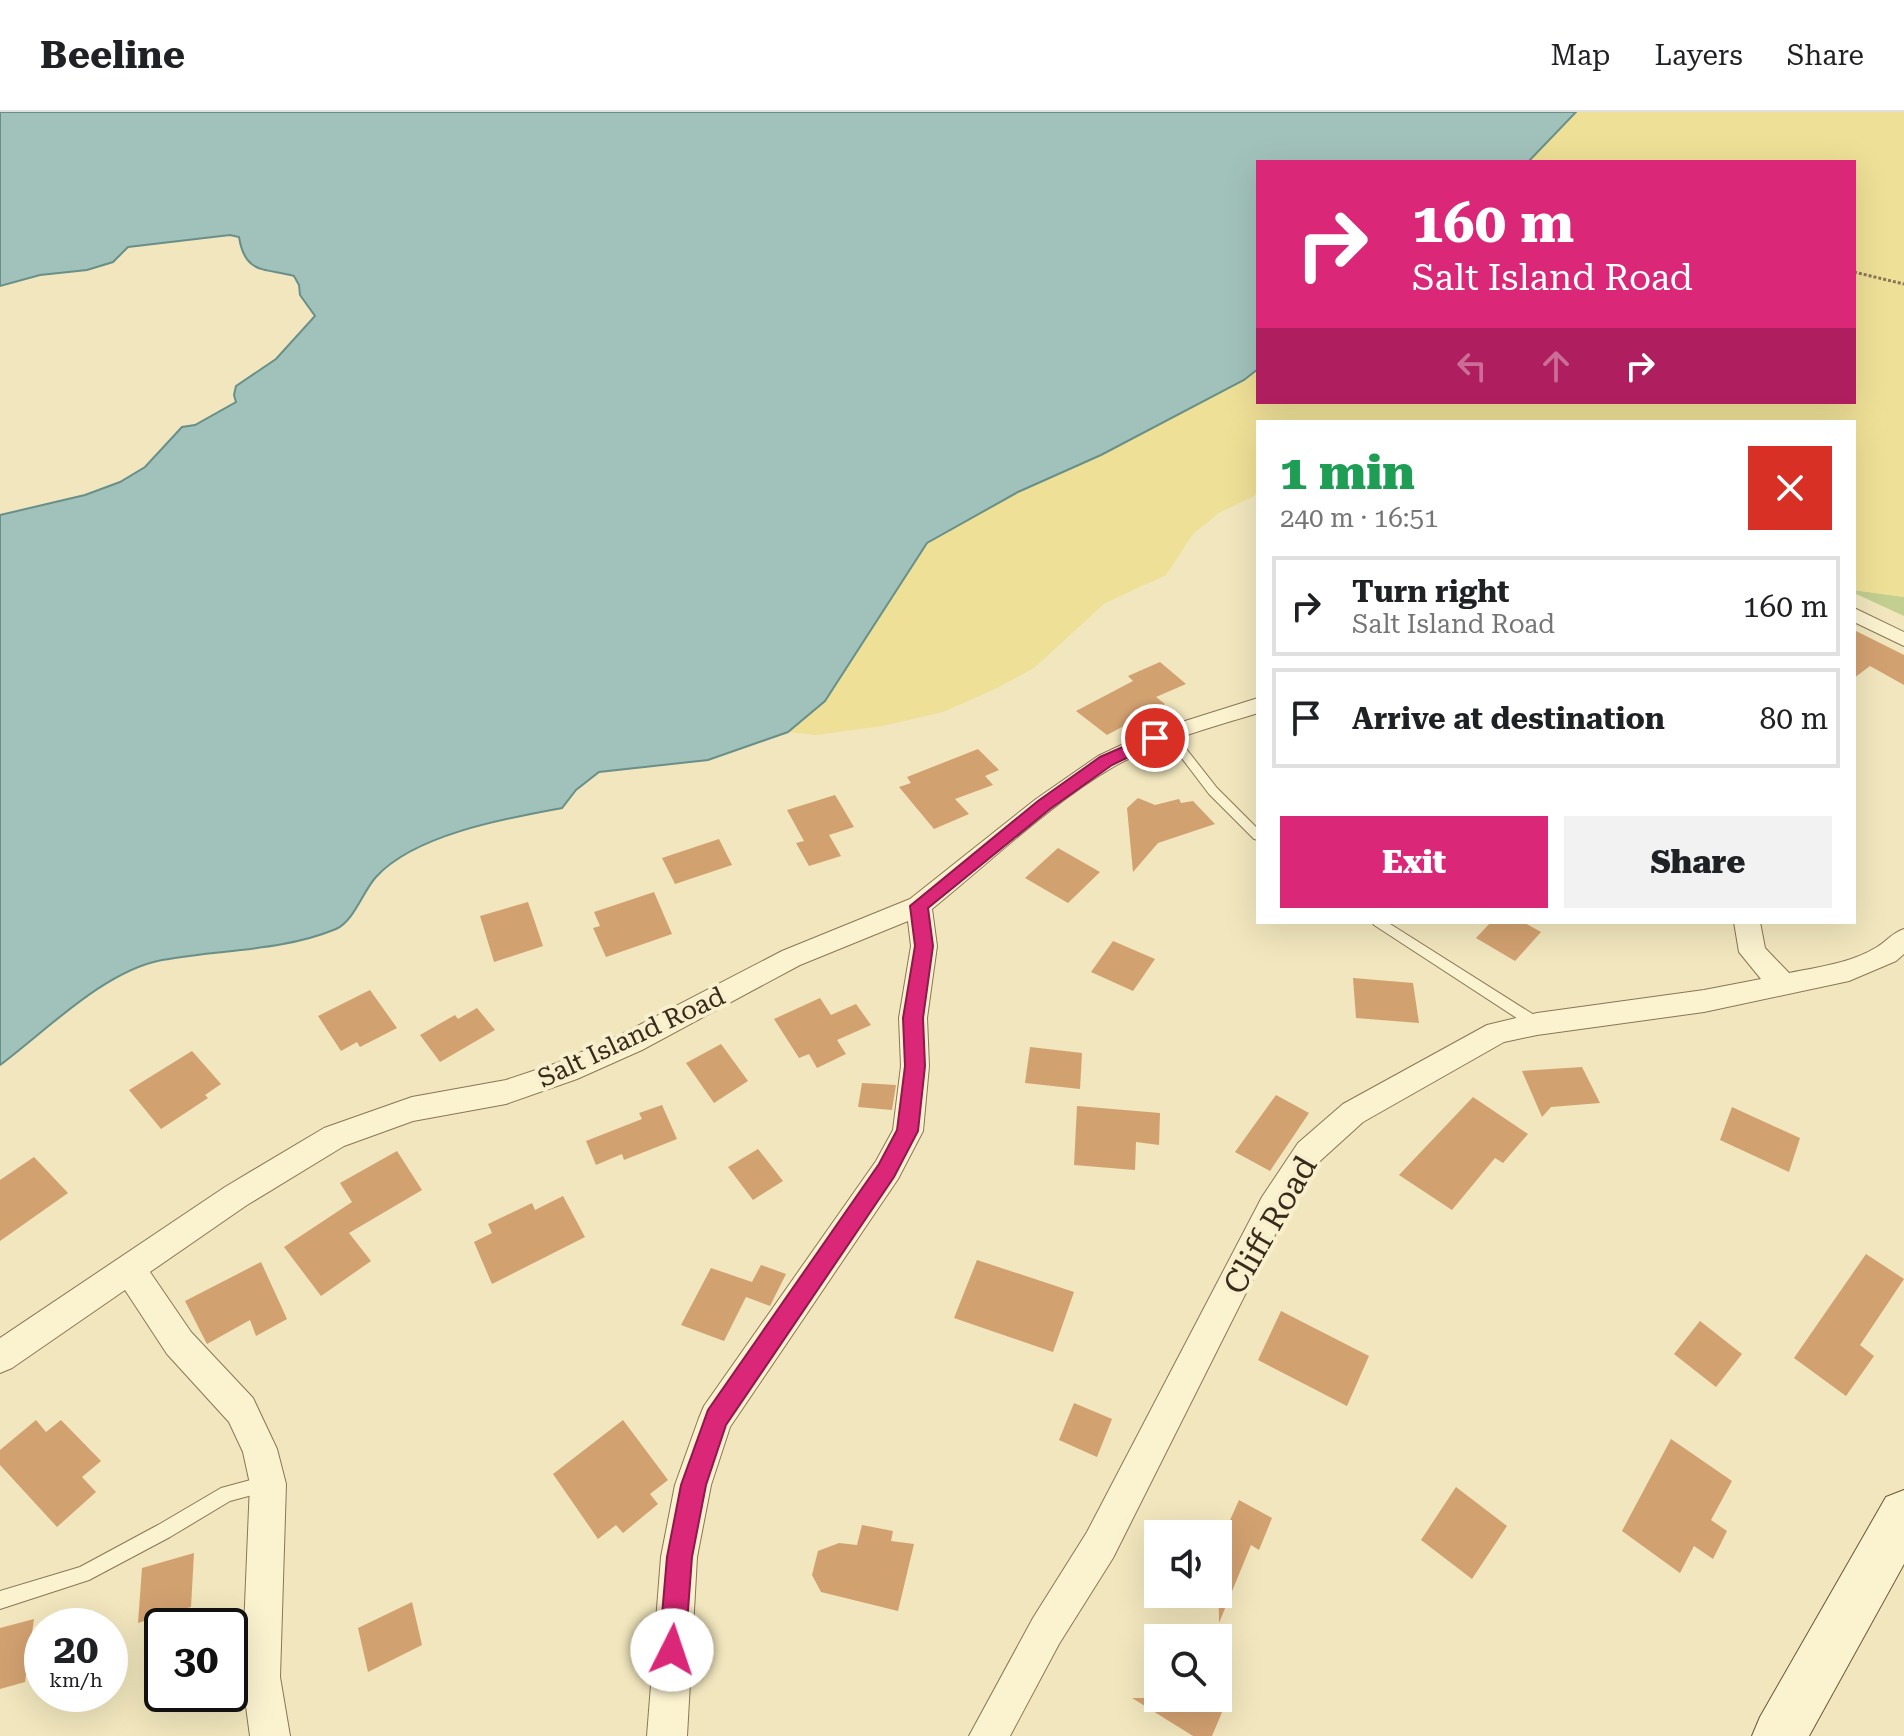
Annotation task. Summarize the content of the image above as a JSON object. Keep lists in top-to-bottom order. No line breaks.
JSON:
{"streets":{"street":["Salt Island Road","Cliff Road"]},"page":{"header":"Beeline","nav":["Map","Layers","Share"],"turn":["160 m","Salt Island Road"],"heading":["1 min","240 m · 16:51"],"list":[{"name":"Turn right","note":"Salt Island Road","value":"160 m"},{"name":"Arrive at destination","value":"80 m"}],"buttons":["Exit","Share"],"speed":"20 km/h","limit":"30"}}
